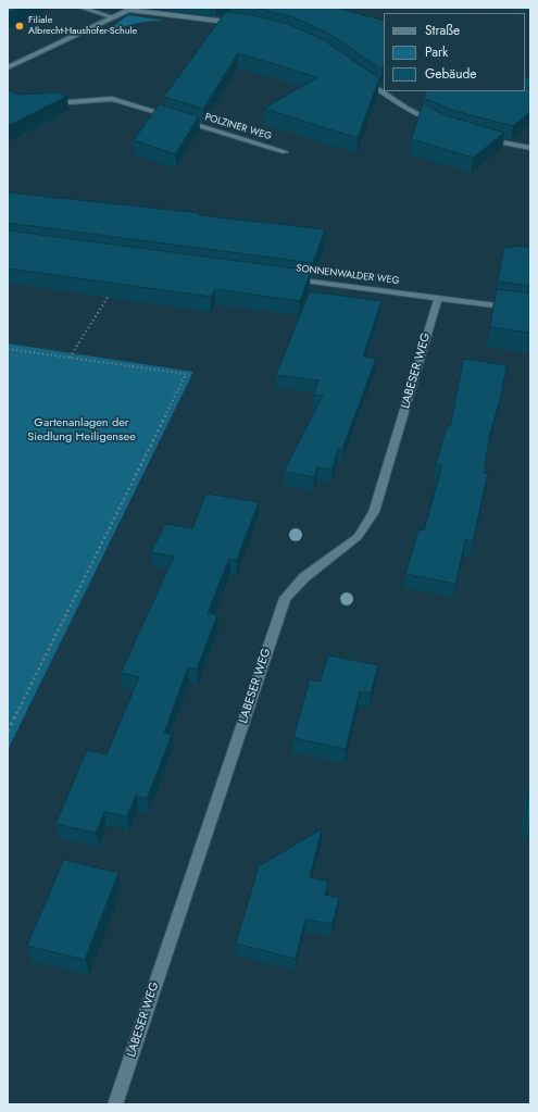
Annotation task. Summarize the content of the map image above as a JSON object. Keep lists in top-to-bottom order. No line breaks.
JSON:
{"streets":{"street":["POLZINER WEG","SONNENWALDER WEG","LABESER WEG"]},"crossings":[["SONNENWALDER WEG","LABESER WEG"]],"parks":["Gartenanlagen der Siedlung Heiligensee"],"places":["Filiale Albrecht-Haushofer-Schule"],"legend":["Straße","Park","Gebäude"]}
